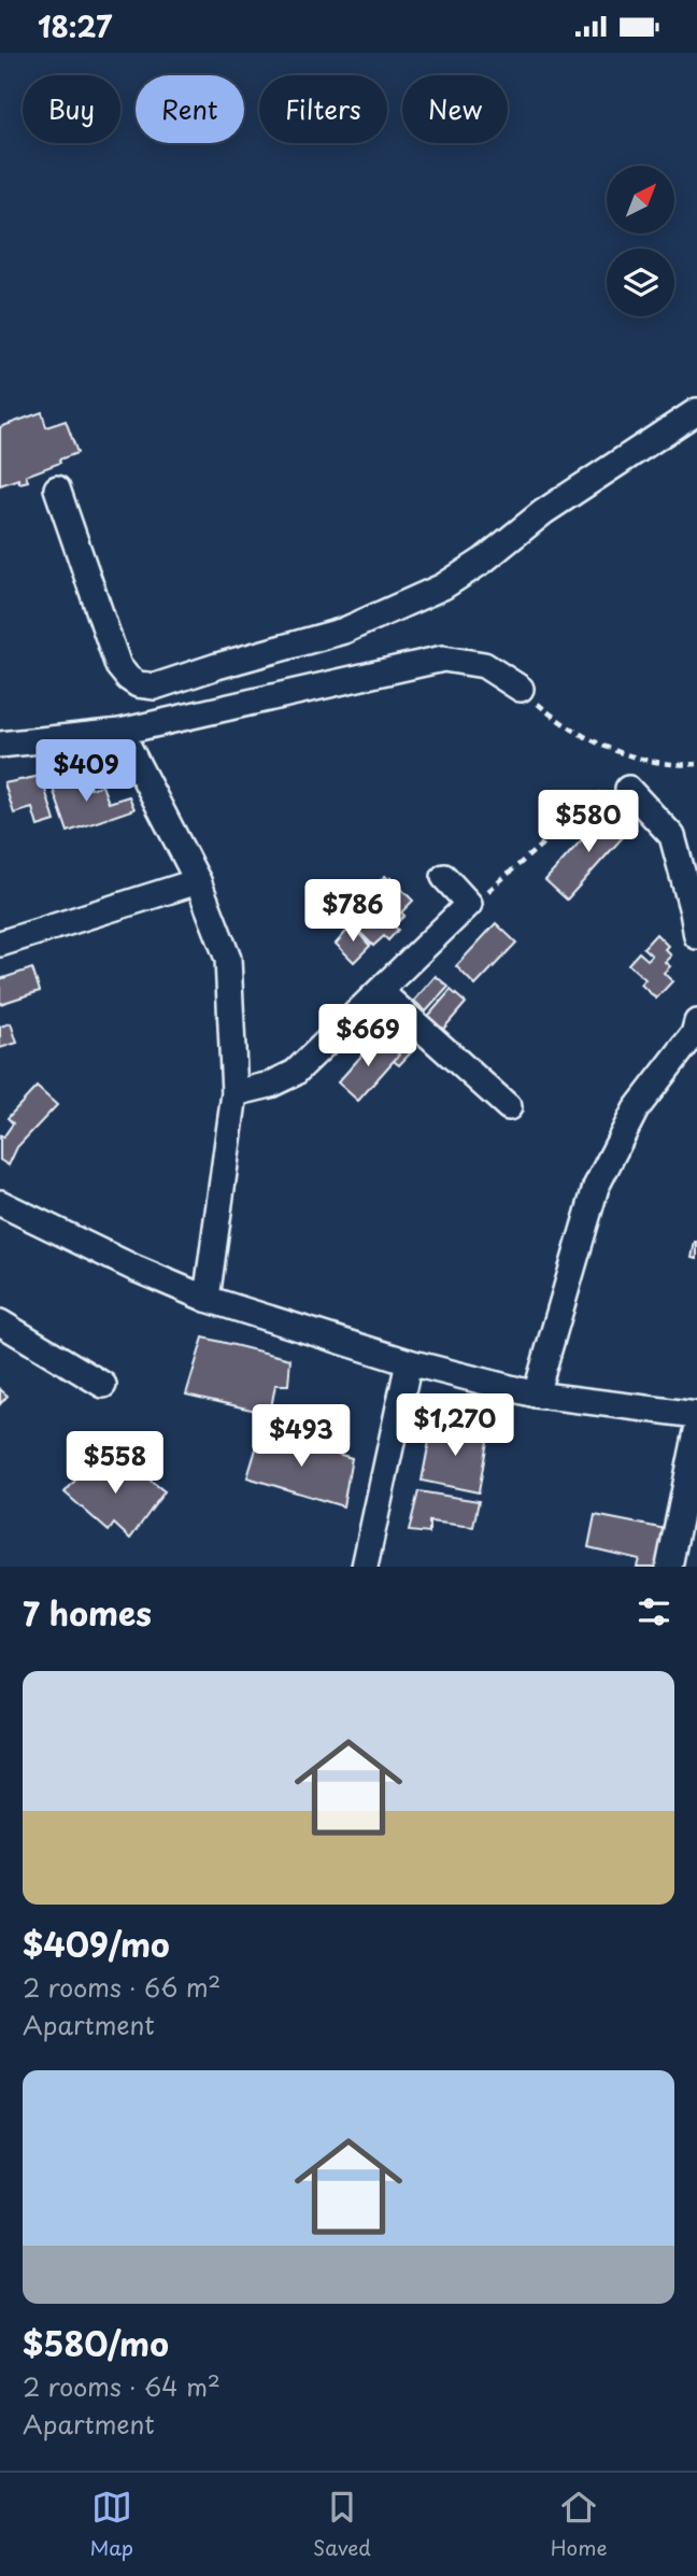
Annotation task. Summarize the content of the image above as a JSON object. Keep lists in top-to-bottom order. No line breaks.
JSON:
{"north":"top right","page":{"status":"18:27","chip":["Buy","Rent","Filters","New"],"price":["$409","$580","$786","$669","$1,270","$493","$558"],"heading":"7 homes","list":[{"name":"$409/mo","note":"2 rooms · 66 m² · Apartment"},{"name":"$580/mo","note":"2 rooms · 64 m² · Apartment"}],"tabs":["Map","Saved","Home"]}}
